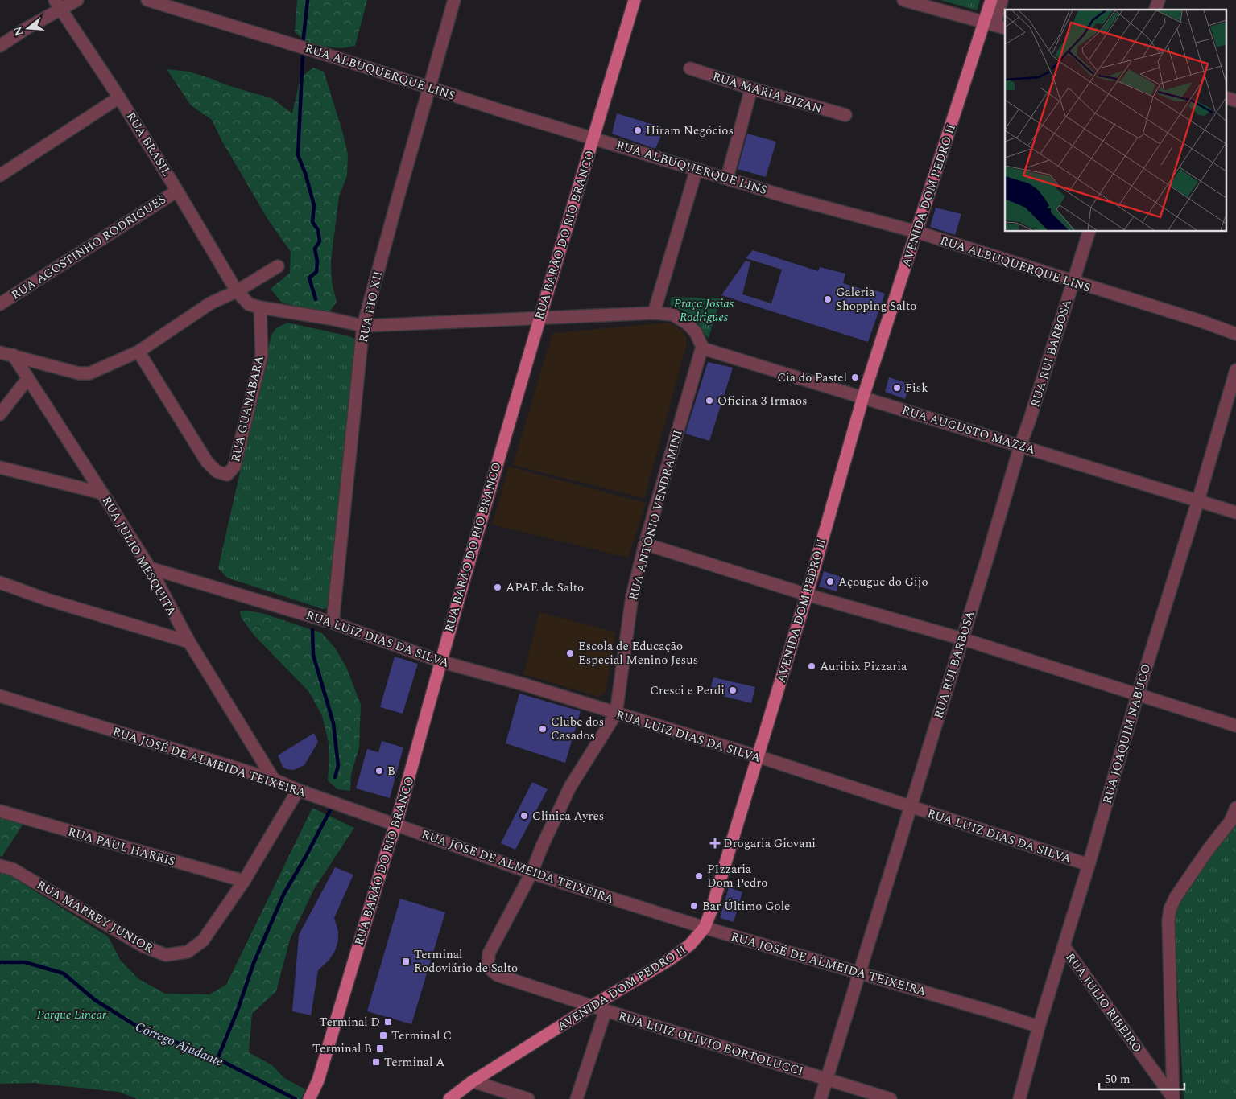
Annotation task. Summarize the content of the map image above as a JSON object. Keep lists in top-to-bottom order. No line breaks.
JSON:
{"streets":{"main road":["AVENIDA DOM PEDRO II","RUA BARÃO DO RIO BRANCO"],"street":["RUA ALBUQUERQUE LINS","RUA MARIA BIZAN","RUA BRASIL","RUA AGOSTINHO RODRIGUES","RUA PIO XII","RUA RUI BARBOSA","RUA GUANABARA","RUA AUGUSTO MAZZA","RUA ANTÔNIO VENDRAMINI","RUA JULIO MESQUITA","RUA LUIZ DIAS DA SILVA","RUA JOAQUIM NABUCO","RUA JOSÉ DE ALMEIDA TEIXEIRA","RUA PAUL HARRIS","RUA MARREY JUNIOR","RUA JULIO RIBEIRO","RUA LUIZ OLIVIO BORTOLUCCI"]},"crossings":[["RUA ALBUQUERQUE LINS","AVENIDA DOM PEDRO II"],["RUA ALBUQUERQUE LINS","RUA BARÃO DO RIO BRANCO"],["RUA ALBUQUERQUE LINS","RUA PIO XII"],["RUA ALBUQUERQUE LINS","RUA RUI BARBOSA"],["RUA BRASIL","RUA AGOSTINHO RODRIGUES"],["RUA BRASIL","RUA GUANABARA"],["AVENIDA DOM PEDRO II","RUA AUGUSTO MAZZA"],["AVENIDA DOM PEDRO II","RUA LUIZ DIAS DA SILVA"],["AVENIDA DOM PEDRO II","RUA JOSÉ DE ALMEIDA TEIXEIRA"],["AVENIDA DOM PEDRO II","RUA LUIZ OLIVIO BORTOLUCCI"],["RUA BARÃO DO RIO BRANCO","RUA LUIZ DIAS DA SILVA"],["RUA BARÃO DO RIO BRANCO","RUA JOSÉ DE ALMEIDA TEIXEIRA"],["RUA PIO XII","RUA LUIZ DIAS DA SILVA"],["RUA RUI BARBOSA","RUA AUGUSTO MAZZA"],["RUA RUI BARBOSA","RUA LUIZ DIAS DA SILVA"],["RUA RUI BARBOSA","RUA JOSÉ DE ALMEIDA TEIXEIRA"],["RUA RUI BARBOSA","RUA LUIZ OLIVIO BORTOLUCCI"],["RUA AUGUSTO MAZZA","RUA ANTÔNIO VENDRAMINI"],["RUA AUGUSTO MAZZA","RUA JOAQUIM NABUCO"],["RUA ANTÔNIO VENDRAMINI","RUA LUIZ DIAS DA SILVA"],["RUA ANTÔNIO VENDRAMINI","RUA JOSÉ DE ALMEIDA TEIXEIRA"],["RUA ANTÔNIO VENDRAMINI","RUA LUIZ OLIVIO BORTOLUCCI"],["RUA JULIO MESQUITA","RUA LUIZ DIAS DA SILVA"],["RUA JULIO MESQUITA","RUA JOSÉ DE ALMEIDA TEIXEIRA"],["RUA LUIZ DIAS DA SILVA","RUA JOAQUIM NABUCO"],["RUA JOAQUIM NABUCO","RUA JOSÉ DE ALMEIDA TEIXEIRA"],["RUA JOAQUIM NABUCO","RUA JULIO RIBEIRO"],["RUA JOSÉ DE ALMEIDA TEIXEIRA","RUA MARREY JUNIOR"],["RUA PAUL HARRIS","RUA MARREY JUNIOR"]],"water":["Córrego Ajudante"],"parks":["Praça Josias Rodrigues","Parque Linear"],"places":{"other":["Hiram Negócios","Galeria Shopping Salto","Cia do Pastel","Fisk","Oficina 3 Irmãos","Açougue do Gijo","APAE de Salto","Escola de Educação Especial Menino Jesus","Auribix Pizzaria","Cresci e Perdi","Clube dos Casados","B","Clinica Ayres","PIzzaria Dom Pedro","Bar Último Gole"],"health":["Drogaria Giovani"],"transit":["Terminal Rodoviário de Salto","Terminal D","Terminal C","Terminal B","Terminal A"]},"scale_bar":"50 m","north":"left"}
